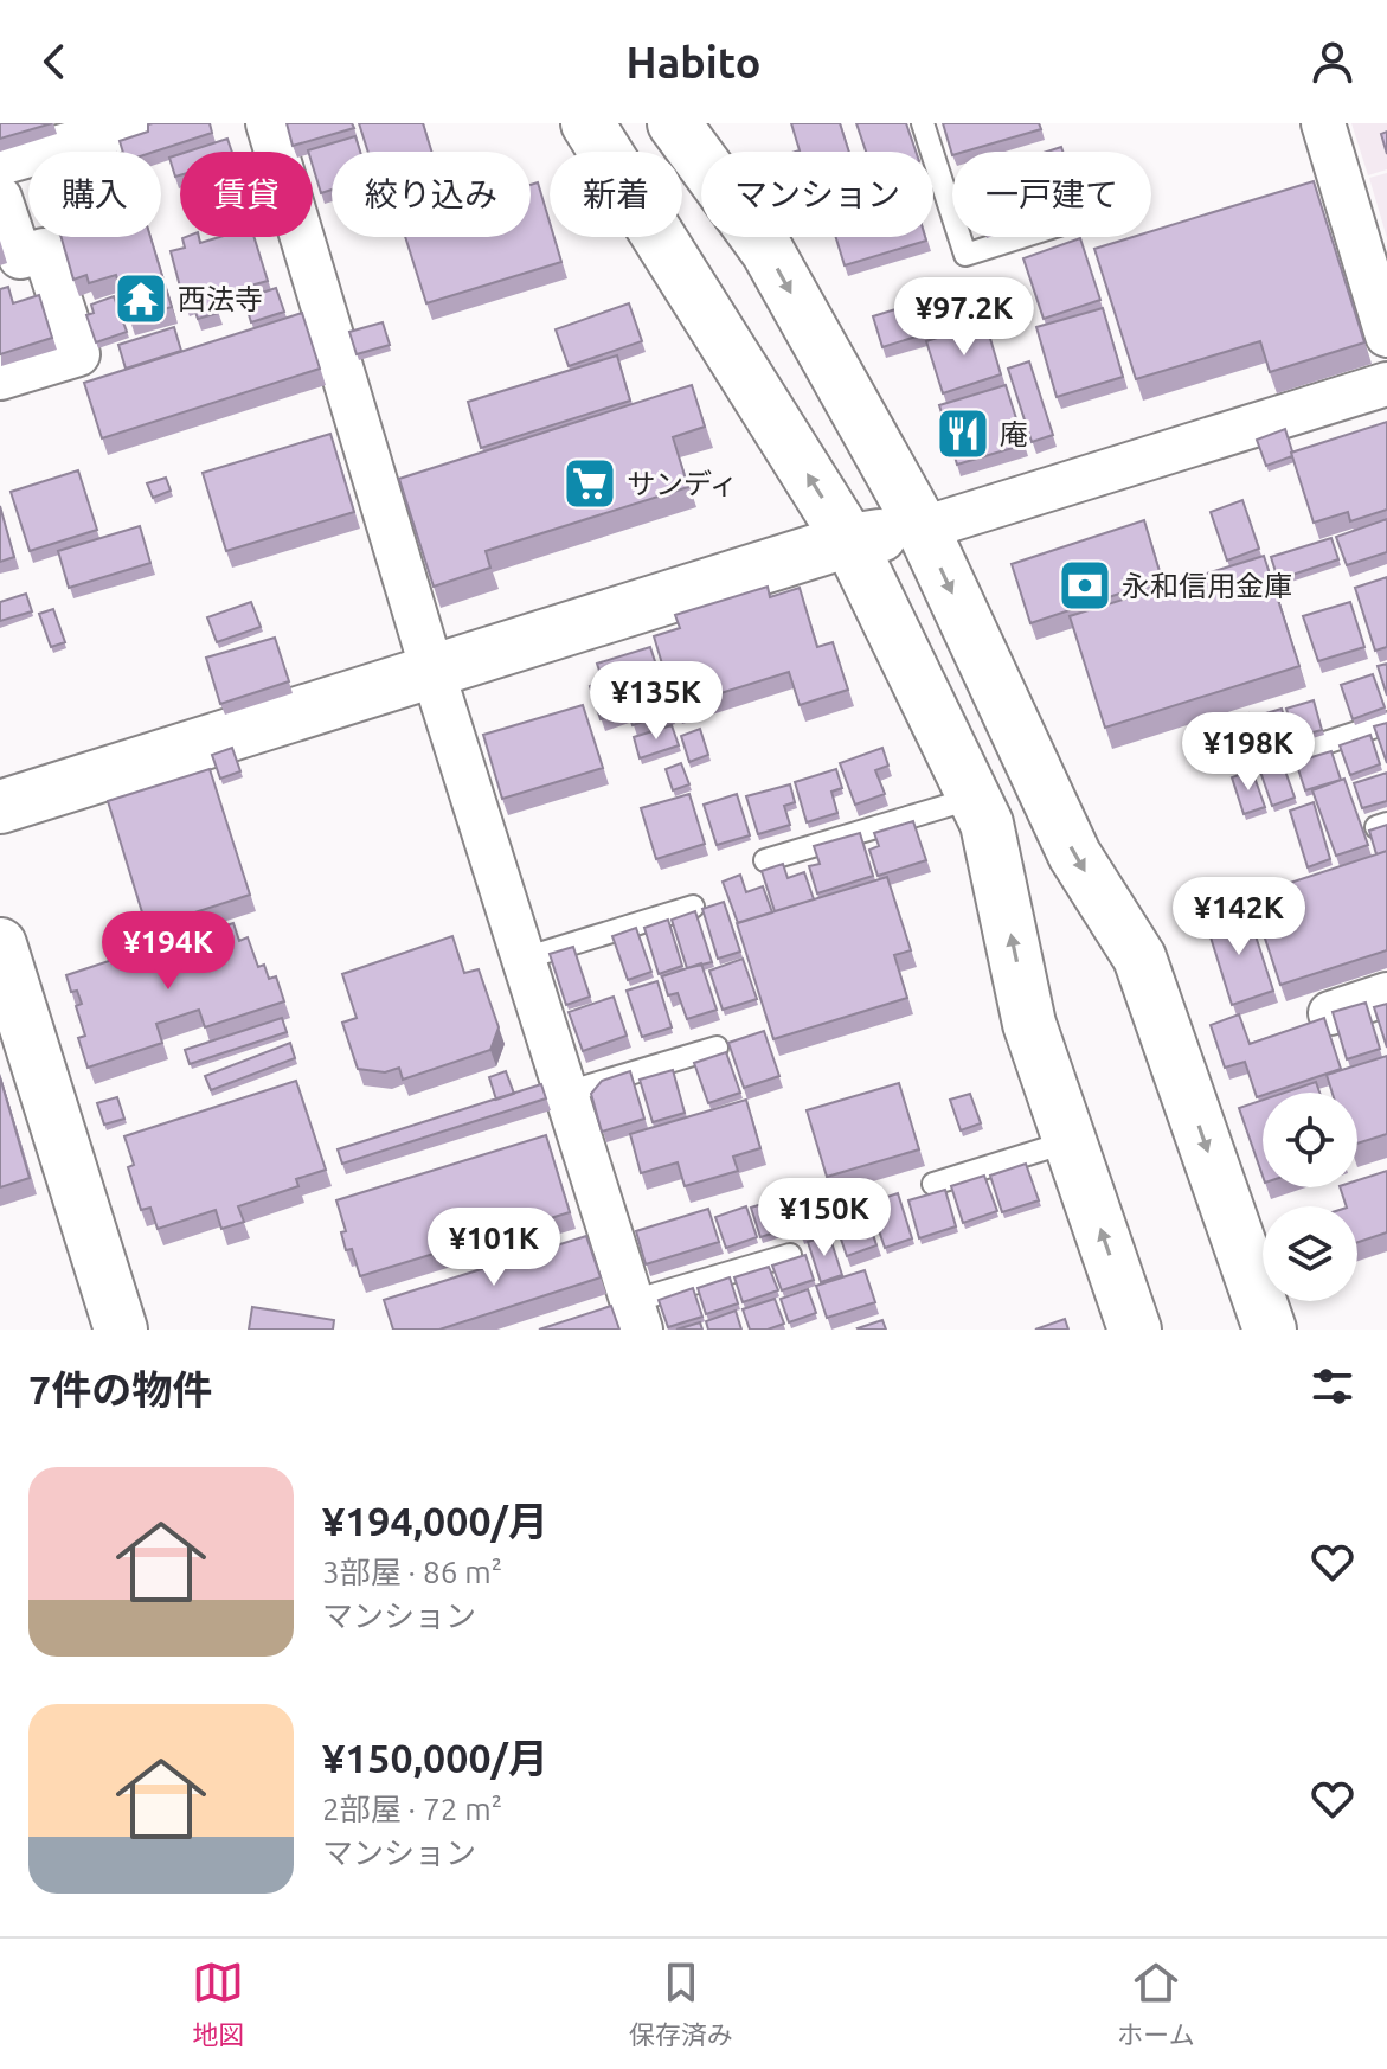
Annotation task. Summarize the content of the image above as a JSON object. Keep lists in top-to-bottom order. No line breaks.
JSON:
{"places":{"temple":["西法寺"],"restaurant":["庵"],"supermarket":["サンディ"],"bank":["永和信用金庫"]},"page":{"header":"Habito","chip":["購入","賃貸","絞り込み","新着","マンション","一戸建て"],"price":["¥97.2K","¥135K","¥198K","¥142K","¥194K","¥150K","¥101K"],"heading":"7件の物件","list":[{"name":"¥194,000/月","note":"3部屋 · 86 m² · マンション"},{"name":"¥150,000/月","note":"2部屋 · 72 m² · マンション"}],"tabs":["地図","保存済み","ホーム"]}}
